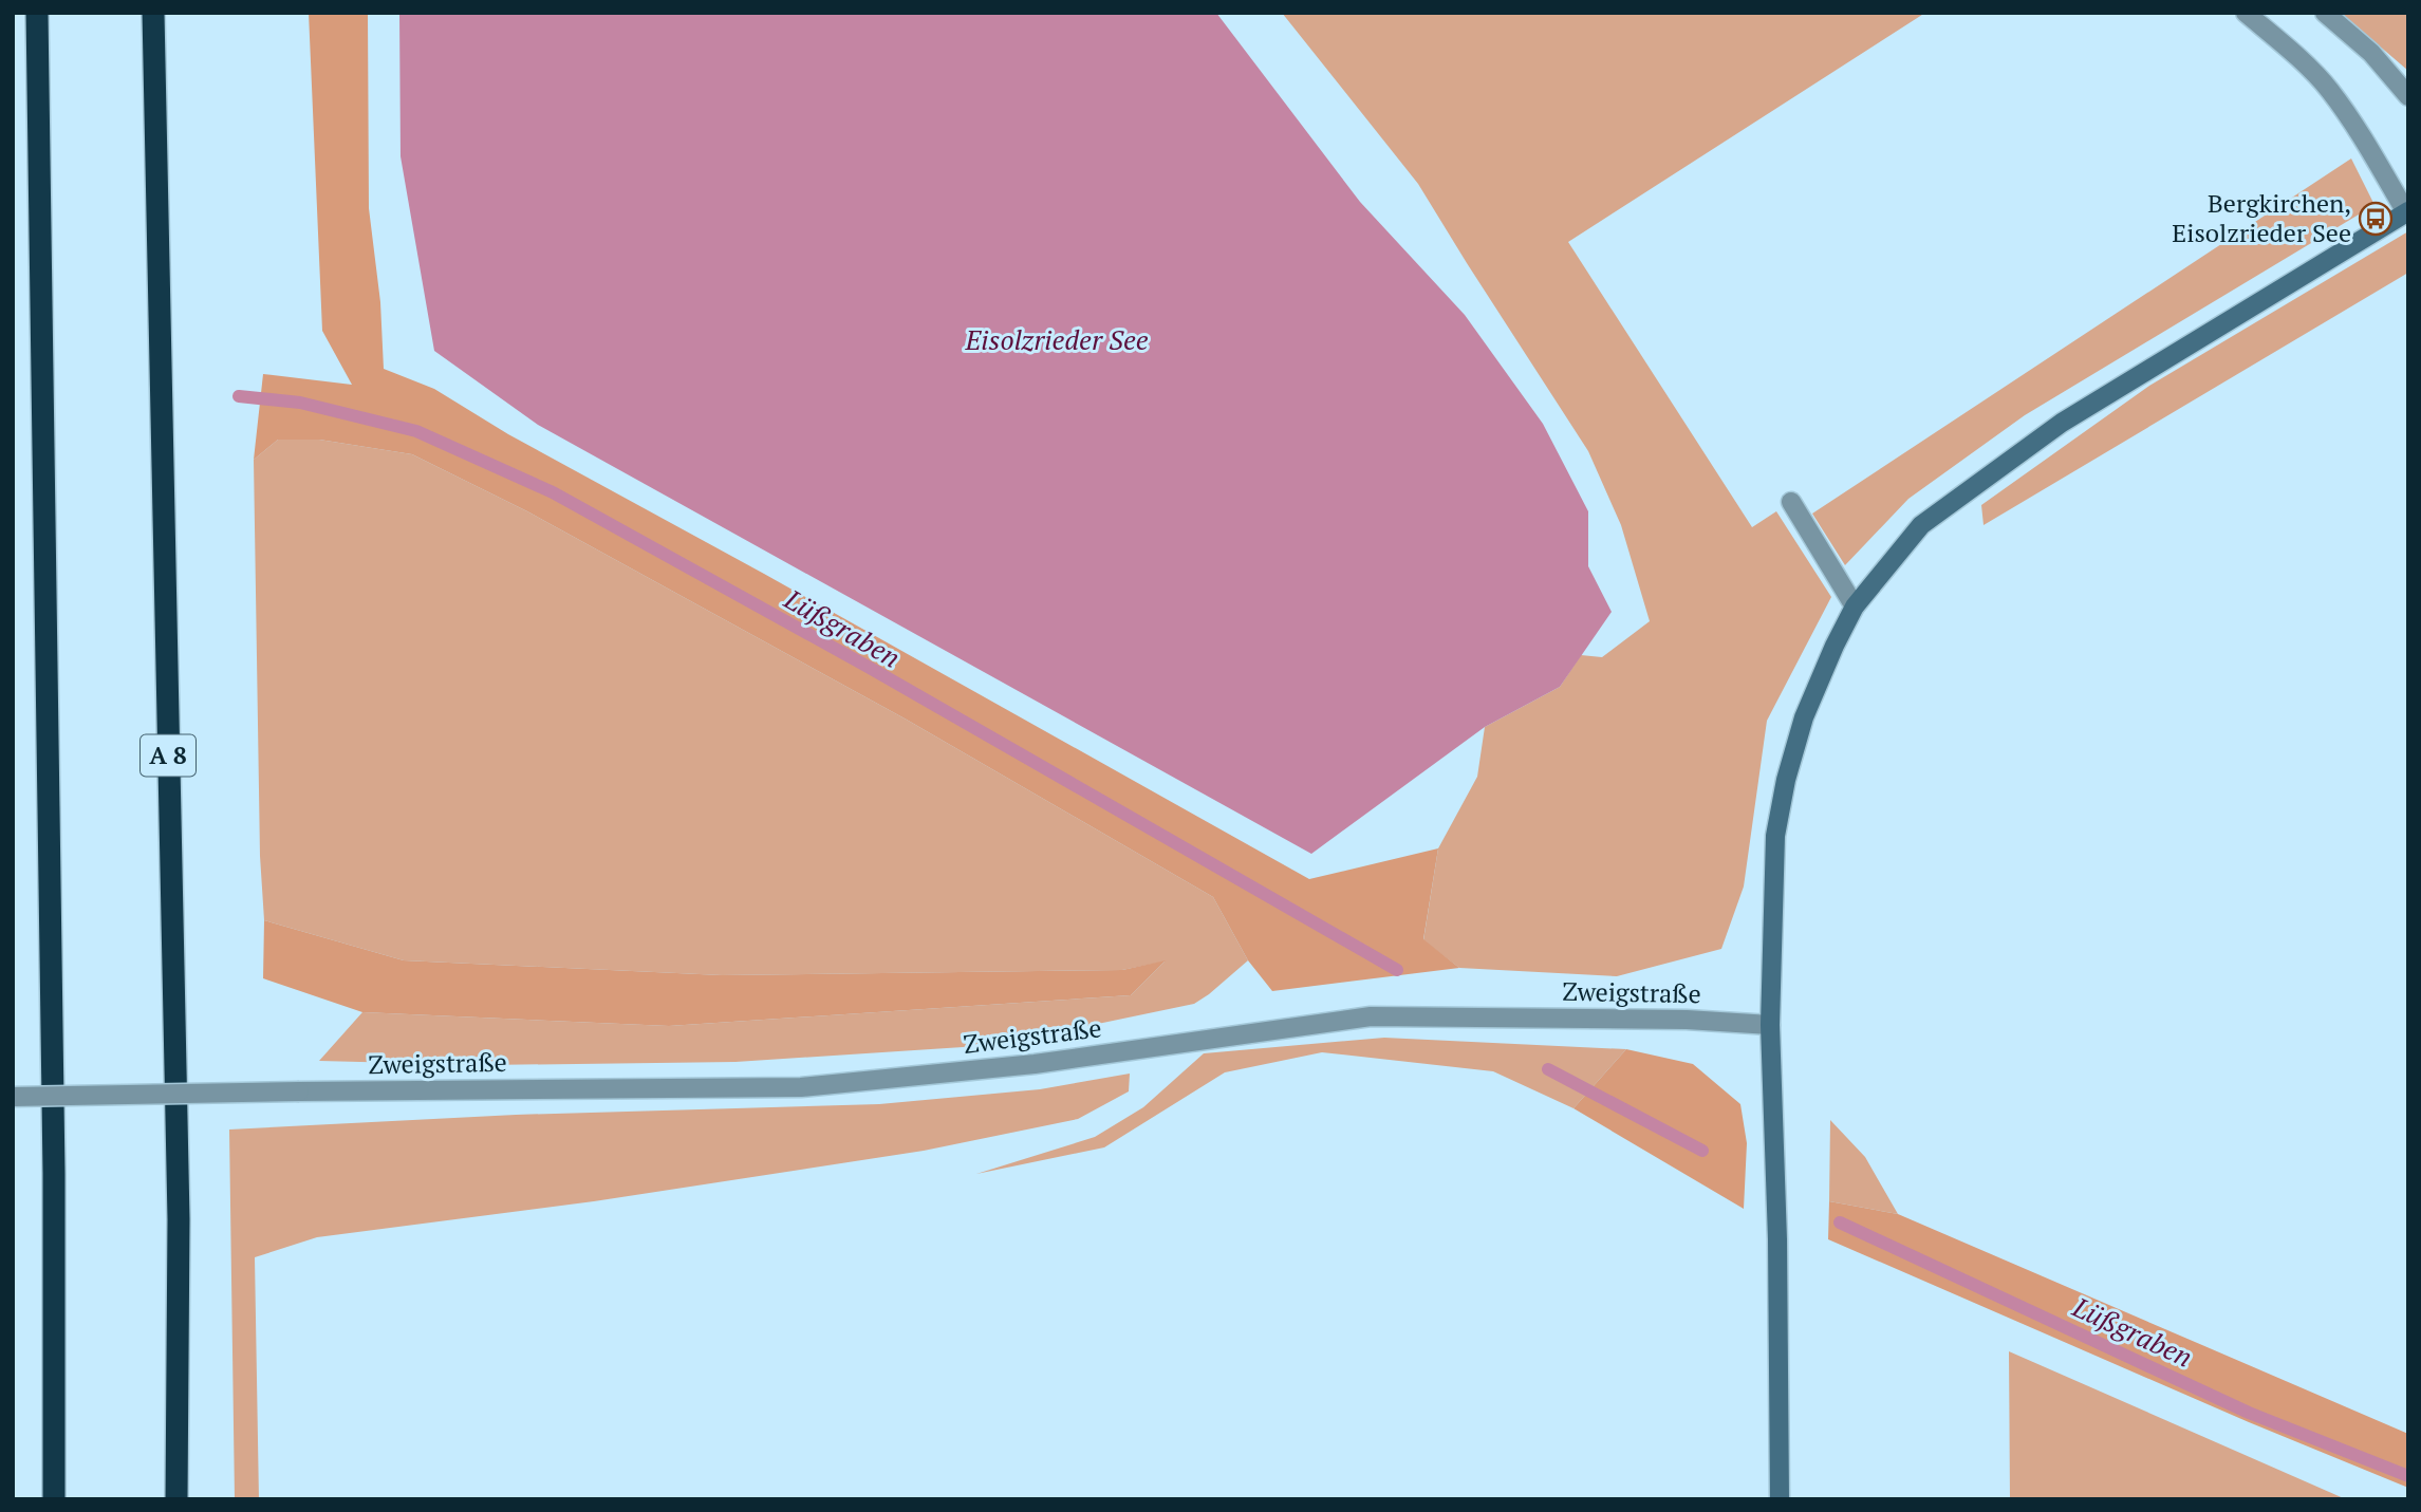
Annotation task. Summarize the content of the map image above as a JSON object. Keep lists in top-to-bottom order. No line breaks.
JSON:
{"streets":{"highway":["A 8"],"street":["Zweigstraße"]},"water":["Eisolzrieder See","Lüßgraben"],"places":{"bus stop":["Bergkirchen, Eisolzrieder See"]}}
